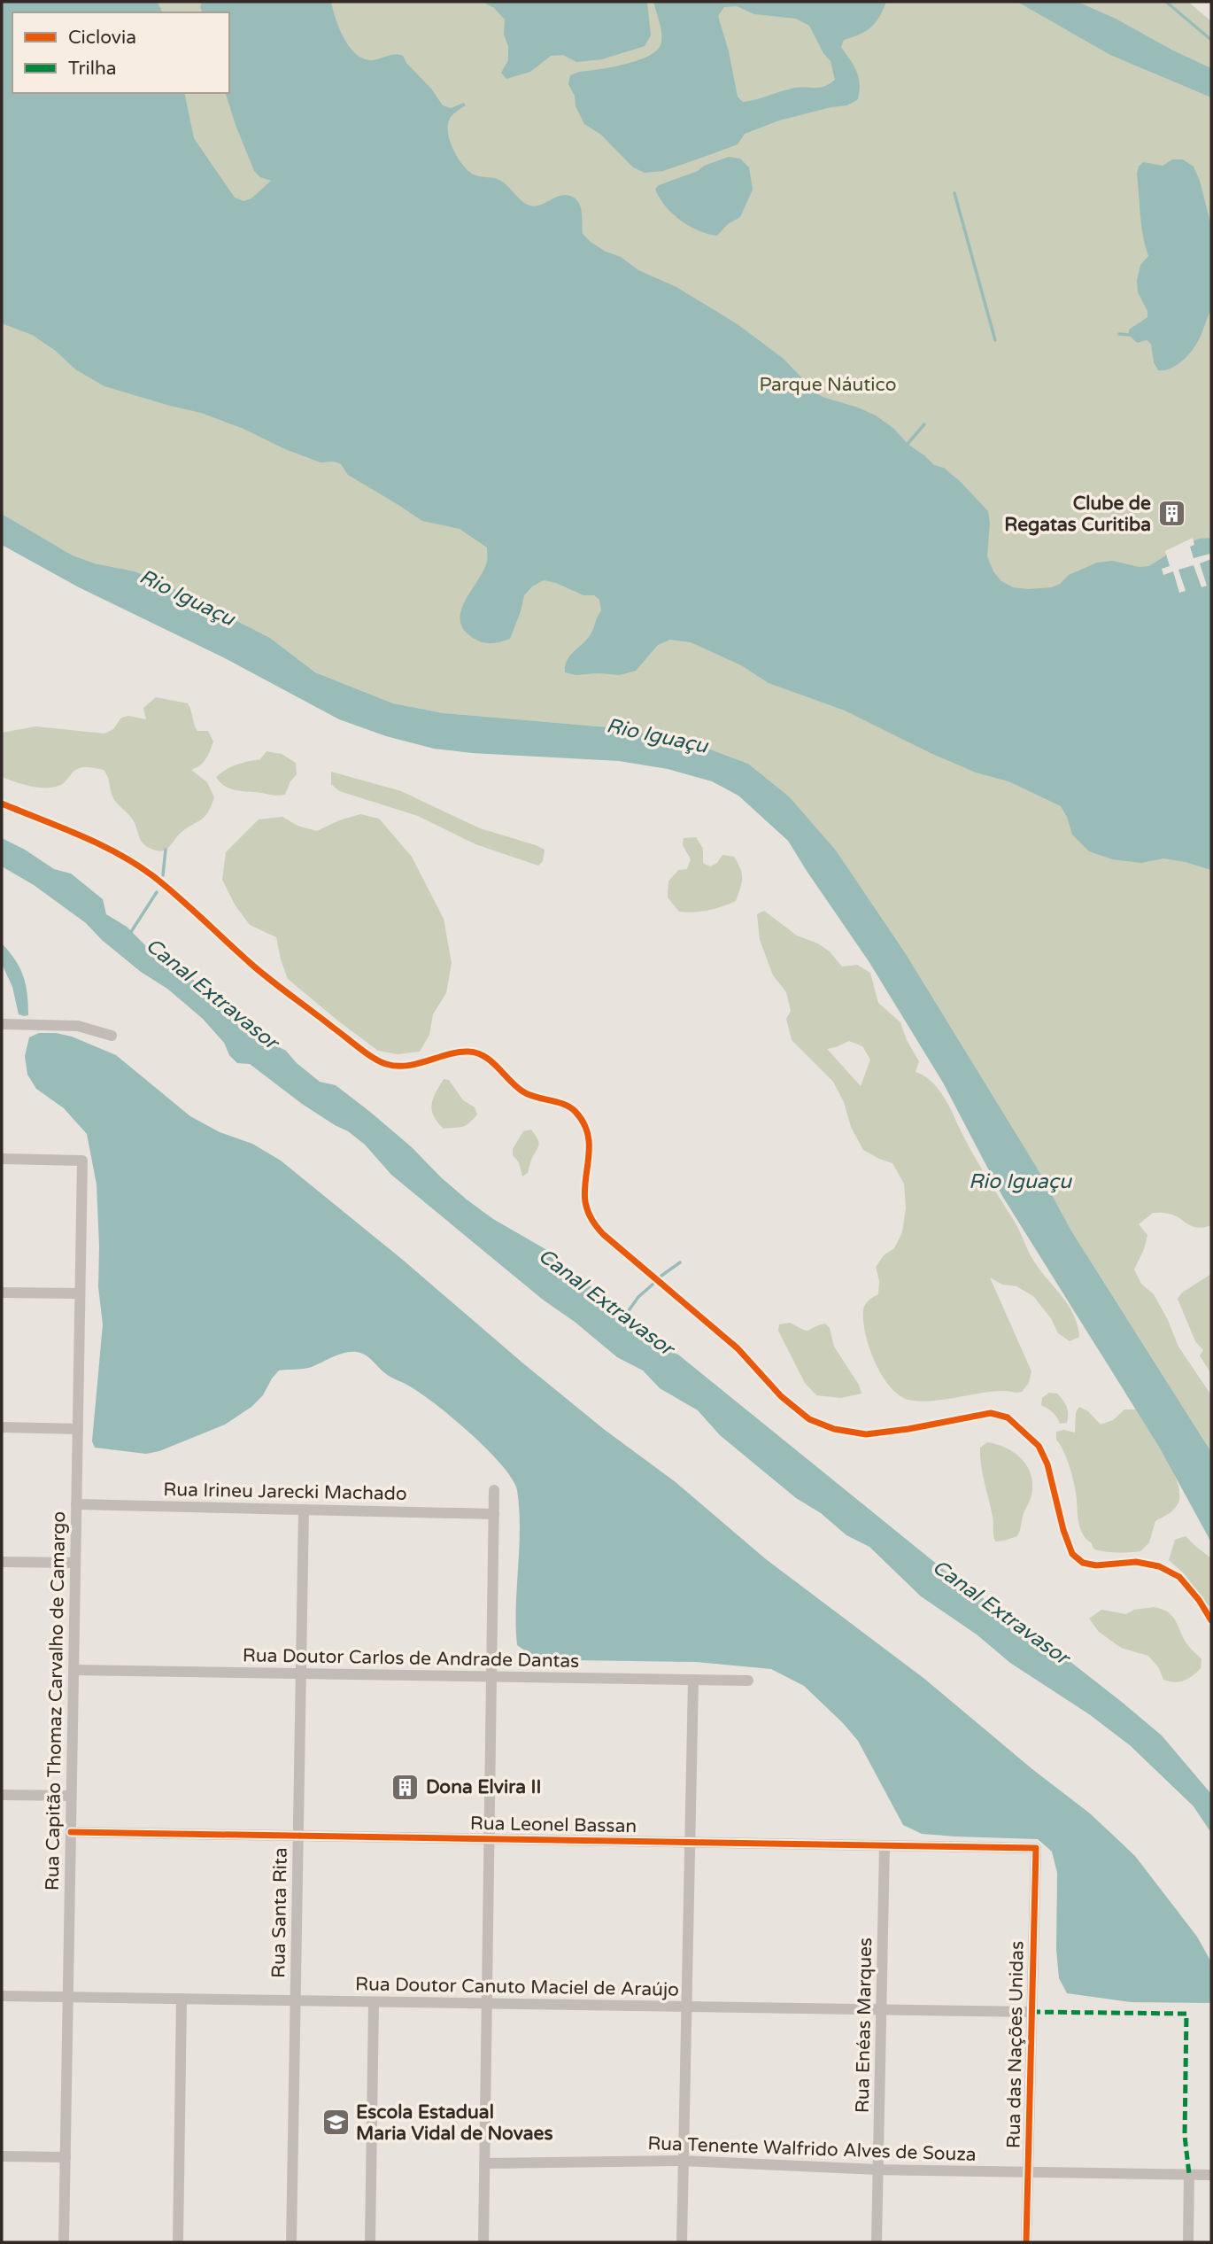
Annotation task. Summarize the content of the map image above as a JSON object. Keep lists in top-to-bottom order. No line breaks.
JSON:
{"streets":{"street":["Rua Irineu Jarecki Machado","Rua Doutor Carlos de Andrade Dantas","Rua Capitão Thomaz Carvalho de Camargo","Rua Leonel Bassan","Rua Santa Rita","Rua Doutor Canuto Maciel de Araújo","Rua Enéas Marques","Rua das Nações Unidas","Rua Tenente Walfrido Alves de Souza"]},"crossings":[["Rua Irineu Jarecki Machado","Rua Capitão Thomaz Carvalho de Camargo"],["Rua Irineu Jarecki Machado","Rua Santa Rita"],["Rua Doutor Carlos de Andrade Dantas","Rua Capitão Thomaz Carvalho de Camargo"],["Rua Doutor Carlos de Andrade Dantas","Rua Santa Rita"],["Rua Capitão Thomaz Carvalho de Camargo","Rua Leonel Bassan"],["Rua Capitão Thomaz Carvalho de Camargo","Rua Doutor Canuto Maciel de Araújo"],["Rua Leonel Bassan","Rua Santa Rita"],["Rua Leonel Bassan","Rua Enéas Marques"],["Rua Leonel Bassan","Rua das Nações Unidas"],["Rua Santa Rita","Rua Doutor Canuto Maciel de Araújo"],["Rua Doutor Canuto Maciel de Araújo","Rua Enéas Marques"],["Rua Doutor Canuto Maciel de Araújo","Rua das Nações Unidas"],["Rua Enéas Marques","Rua Tenente Walfrido Alves de Souza"],["Rua das Nações Unidas","Rua Tenente Walfrido Alves de Souza"]],"water":["Rio Iguaçu","Canal Extravasor"],"parks":["Parque Náutico"],"places":{"building":["Clube de Regatas Curitiba","Dona Elvira II"],"school or university":["Escola Estadual Maria Vidal de Novaes"]},"legend":["Ciclovia","Trilha"]}
